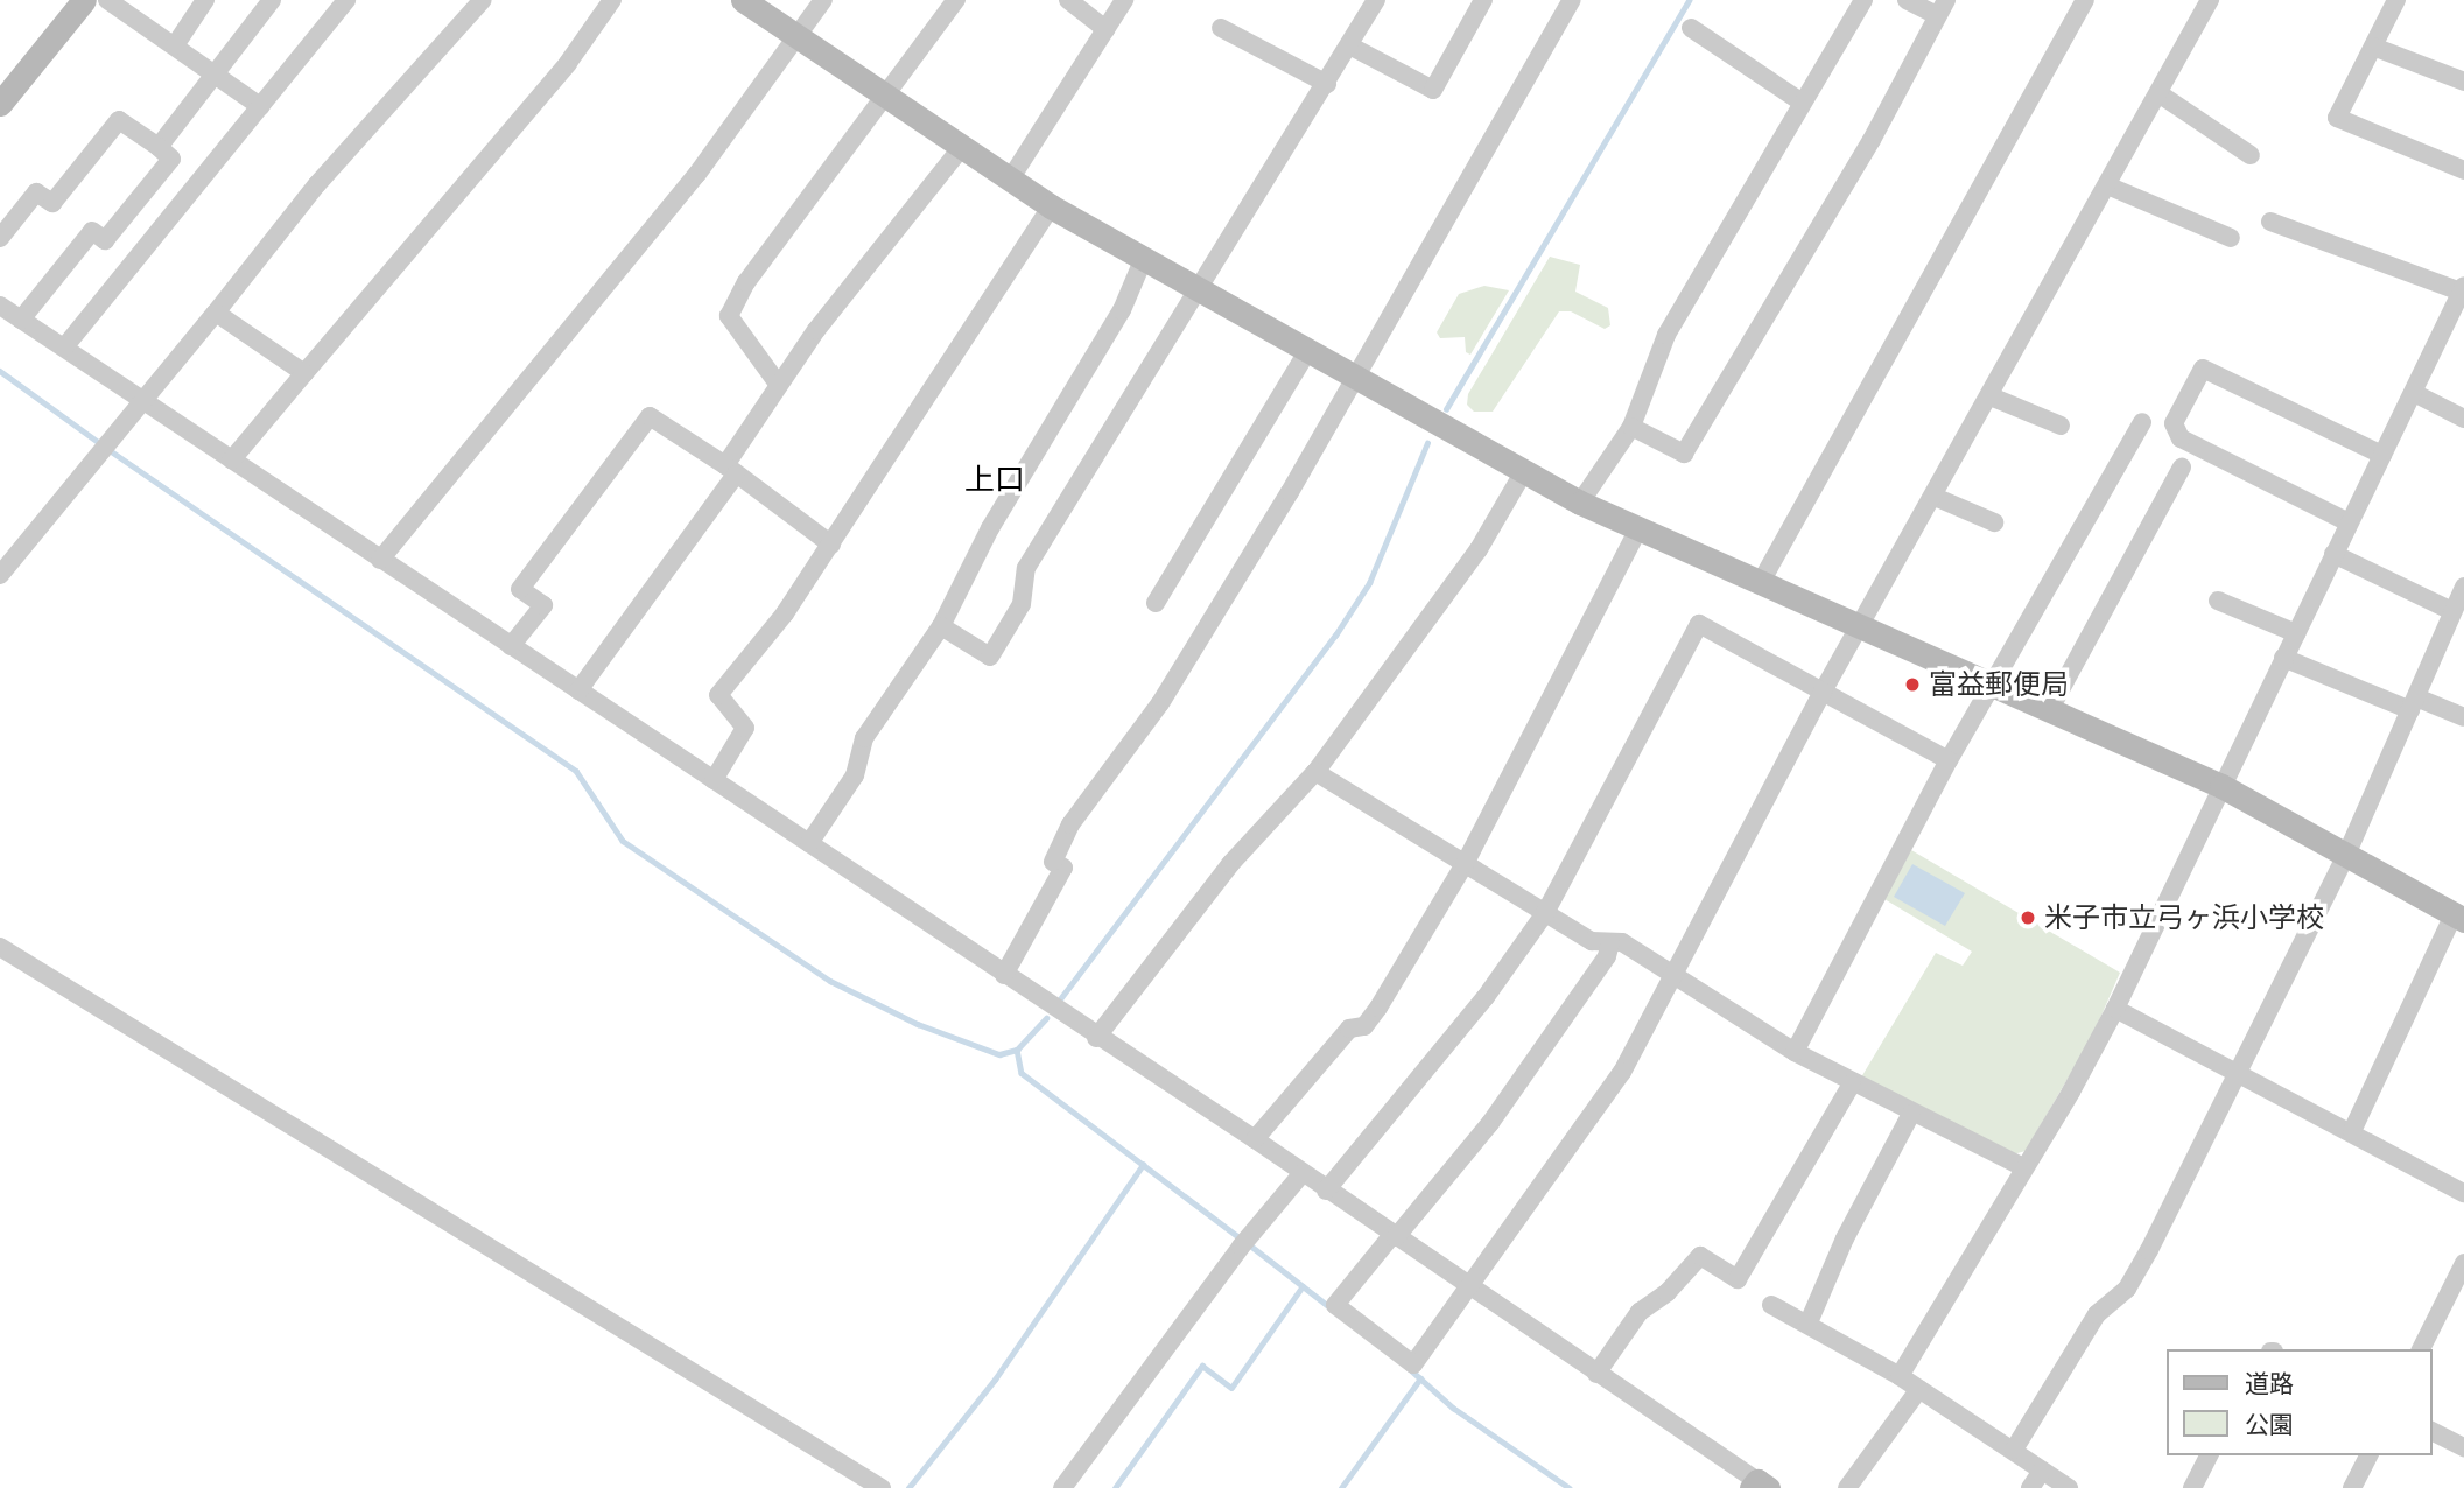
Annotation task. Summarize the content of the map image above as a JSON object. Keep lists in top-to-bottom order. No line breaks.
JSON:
{"districts":["上口"],"places":["富益郵便局","米子市立弓ヶ浜小学校"],"legend":["道路","公園"]}
